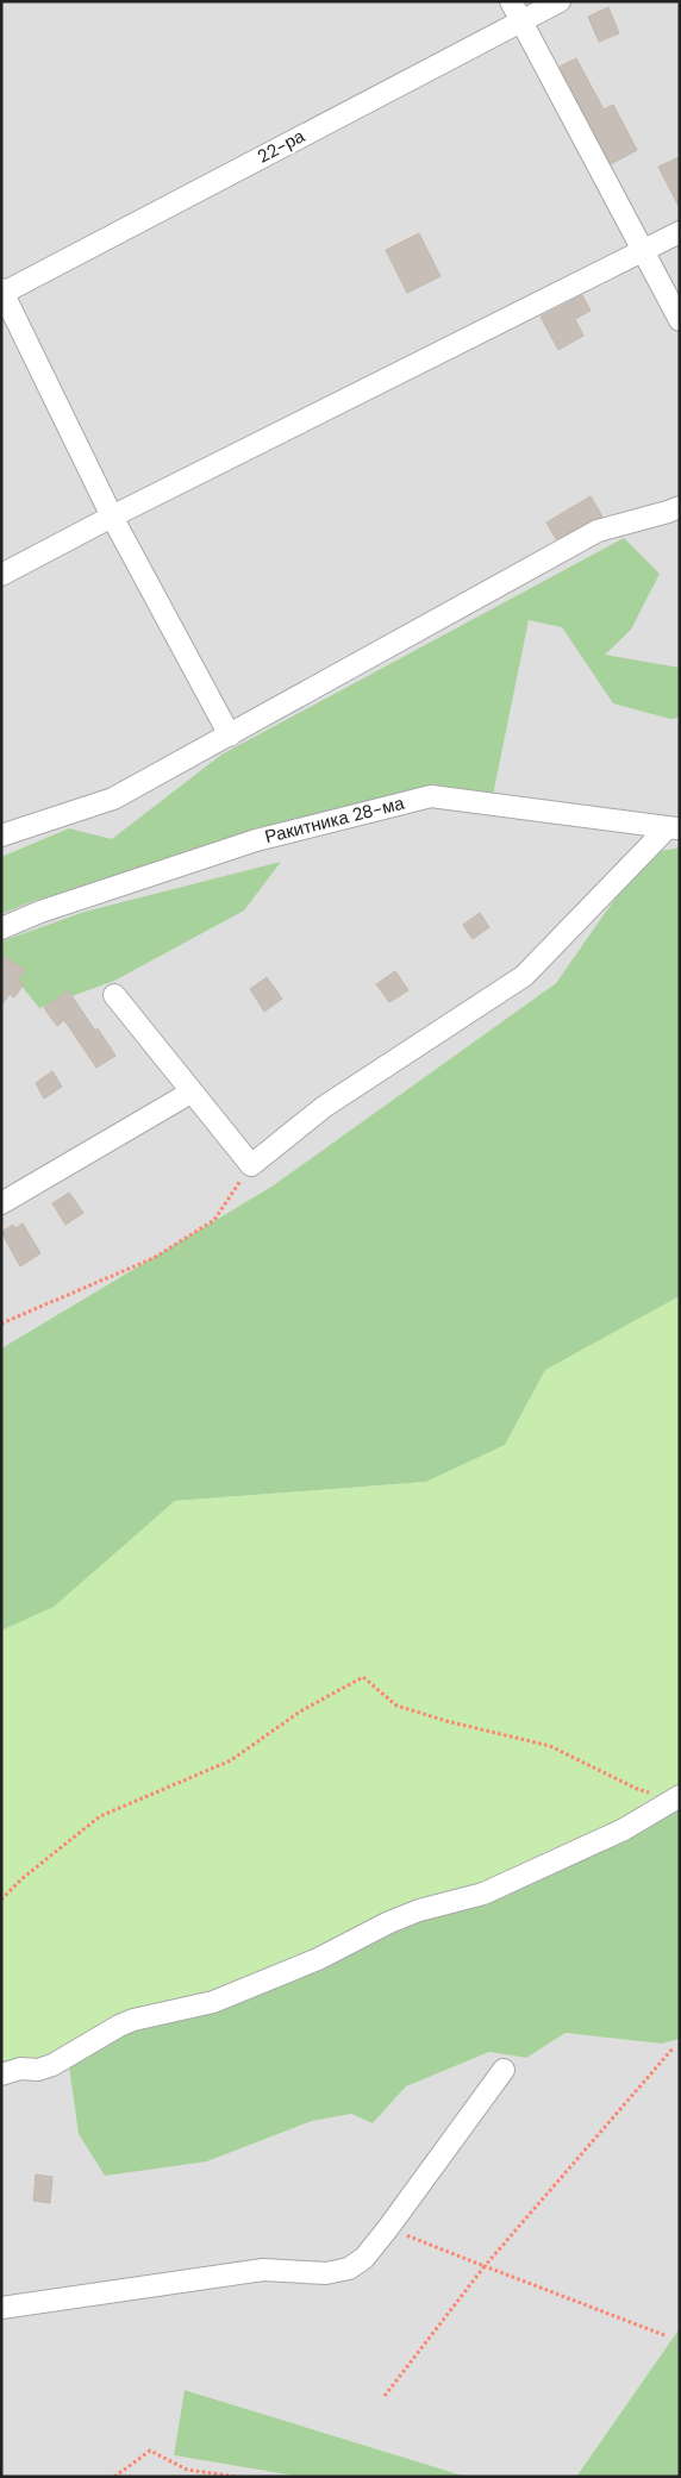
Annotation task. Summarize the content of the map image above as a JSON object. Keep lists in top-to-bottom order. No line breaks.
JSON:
{"streets":{"street":["22-ра","Ракитника 28-ма"]}}
